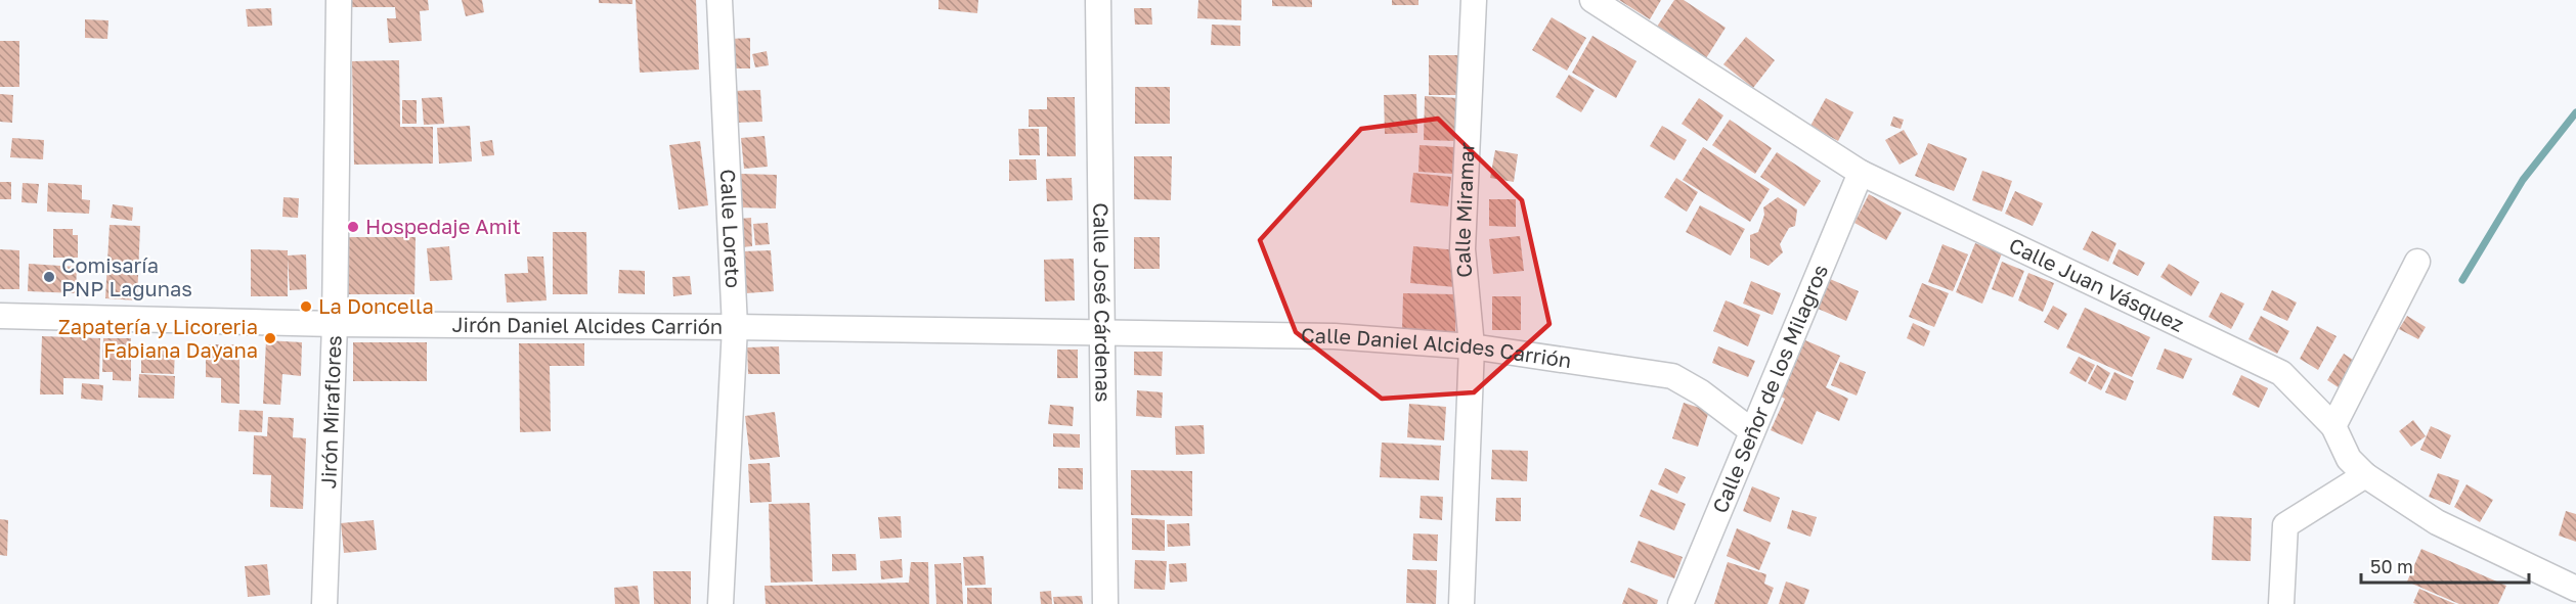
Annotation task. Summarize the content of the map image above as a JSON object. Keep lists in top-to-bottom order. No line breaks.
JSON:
{"streets":{"street":["Calle Miramar","Calle Loreto","Calle Juan Vásquez","Calle José Cárdenas","Jirón Daniel Alcides Carrión","Calle Daniel Alcides Carrión","Calle Señor de los Milagros","Jirón Miraflores"]},"crossings":[["Calle Miramar","Calle Daniel Alcides Carrión"],["Calle Loreto","Jirón Daniel Alcides Carrión"],["Calle Juan Vásquez","Calle Señor de los Milagros"],["Calle José Cárdenas","Jirón Daniel Alcides Carrión"],["Calle José Cárdenas","Calle Daniel Alcides Carrión"],["Jirón Daniel Alcides Carrión","Calle Daniel Alcides Carrión"],["Jirón Daniel Alcides Carrión","Jirón Miraflores"],["Calle Daniel Alcides Carrión","Calle Señor de los Milagros"]],"places":["Hospedaje Amit","Comisaría PNP Lagunas","La Doncella","Zapatería y Licoreria Fabiana Dayana"],"scale_bar":"50 m"}
